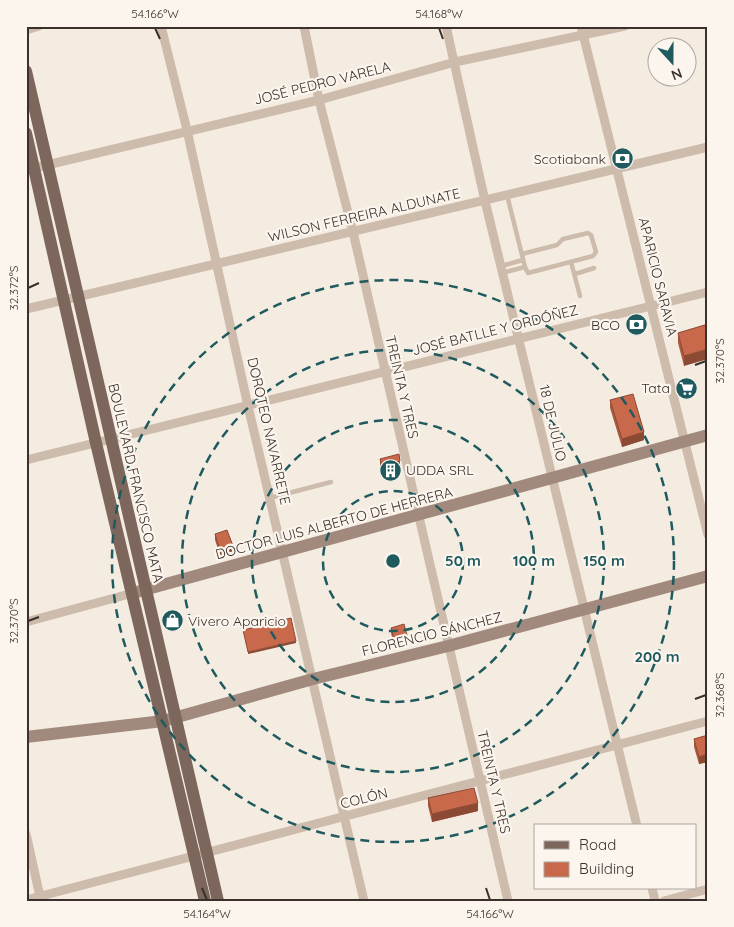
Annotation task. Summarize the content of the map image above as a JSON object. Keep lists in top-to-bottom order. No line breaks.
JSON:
{"streets":{"main road":["BOULEVARD FRANCISCO MATA"],"street":["JOSÉ PEDRO VARELA","WILSON FERREIRA ALDUNATE","APARICIO SARAVIA","JOSÉ BATLLE Y ORDÓÑEZ","TREINTA Y TRES","18 DE JULIO","DOROTEO NAVARRETE","DOCTOR LUIS ALBERTO DE HERRERA","FLORENCIO SÁNCHEZ","COLÓN"]},"crossings":[["JOSÉ PEDRO VARELA","APARICIO SARAVIA"],["JOSÉ PEDRO VARELA","TREINTA Y TRES"],["JOSÉ PEDRO VARELA","18 DE JULIO"],["JOSÉ PEDRO VARELA","DOROTEO NAVARRETE"],["JOSÉ PEDRO VARELA","BOULEVARD FRANCISCO MATA"],["WILSON FERREIRA ALDUNATE","APARICIO SARAVIA"],["WILSON FERREIRA ALDUNATE","TREINTA Y TRES"],["WILSON FERREIRA ALDUNATE","18 DE JULIO"],["WILSON FERREIRA ALDUNATE","DOROTEO NAVARRETE"],["WILSON FERREIRA ALDUNATE","BOULEVARD FRANCISCO MATA"],["APARICIO SARAVIA","JOSÉ BATLLE Y ORDÓÑEZ"],["APARICIO SARAVIA","DOCTOR LUIS ALBERTO DE HERRERA"],["JOSÉ BATLLE Y ORDÓÑEZ","TREINTA Y TRES"],["JOSÉ BATLLE Y ORDÓÑEZ","18 DE JULIO"],["JOSÉ BATLLE Y ORDÓÑEZ","DOROTEO NAVARRETE"],["JOSÉ BATLLE Y ORDÓÑEZ","BOULEVARD FRANCISCO MATA"],["TREINTA Y TRES","DOCTOR LUIS ALBERTO DE HERRERA"],["TREINTA Y TRES","FLORENCIO SÁNCHEZ"],["TREINTA Y TRES","COLÓN"],["18 DE JULIO","DOCTOR LUIS ALBERTO DE HERRERA"],["18 DE JULIO","FLORENCIO SÁNCHEZ"],["18 DE JULIO","COLÓN"],["DOROTEO NAVARRETE","DOCTOR LUIS ALBERTO DE HERRERA"],["DOROTEO NAVARRETE","FLORENCIO SÁNCHEZ"],["DOROTEO NAVARRETE","COLÓN"],["BOULEVARD FRANCISCO MATA","DOCTOR LUIS ALBERTO DE HERRERA"],["BOULEVARD FRANCISCO MATA","FLORENCIO SÁNCHEZ"],["BOULEVARD FRANCISCO MATA","COLÓN"]],"places":{"bank":["Scotiabank","BCO"],"supermarket":["Tata"],"building":["UDDA SRL"],"shop":["Vivero Aparicio"]},"legend":["Road","Building"],"north":"bottom","coordinates":["54.166°W","54.168°W","32.372°S","32.370°S","32.368°S","54.164°W"],"rings":["50 m","100 m","150 m","200 m"]}
